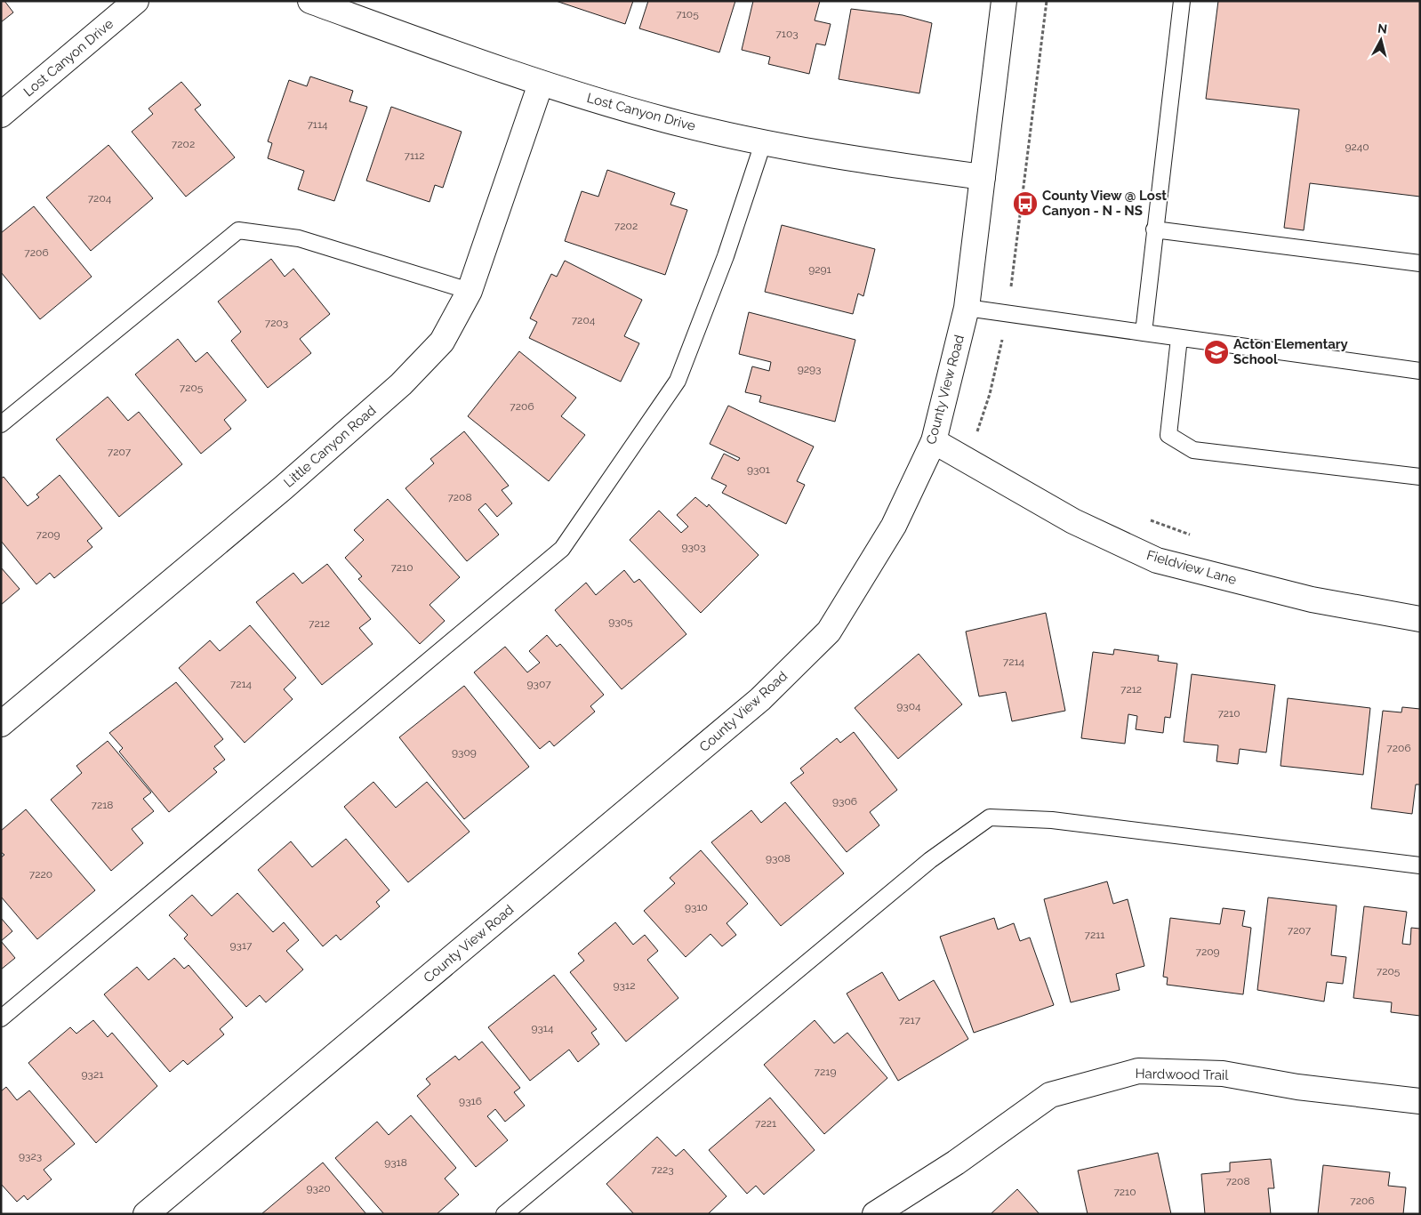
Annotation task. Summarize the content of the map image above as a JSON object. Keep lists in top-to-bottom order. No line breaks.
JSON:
{"streets":{"street":["Lost Canyon Drive","County View Road","Little Canyon Road","Fieldview Lane","Hardwood Trail"]},"crossings":[["Lost Canyon Drive","County View Road"],["Lost Canyon Drive","Little Canyon Road"],["County View Road","Fieldview Lane"]],"places":{"bus stop":["County View @ Lost Canyon - N - NS"],"school or university":["Acton Elementary School"]},"house_numbers":["7105","7103","7114","7202","9240","7112","7204","7202","7206","9291","7204","7203","9293","7205","7206","7207","9301","7208","7209","9303","7210","9305","7212","7214","7214","9307","7212","9304","7210","7206","9309","9306","7218","9308","7220","9310","7207","7211","9317","7209","7205","9312","7217","9314","7219","9321","9316","7221","9323","9318","7223","7208","9320","7210","7206"],"north":"top"}
